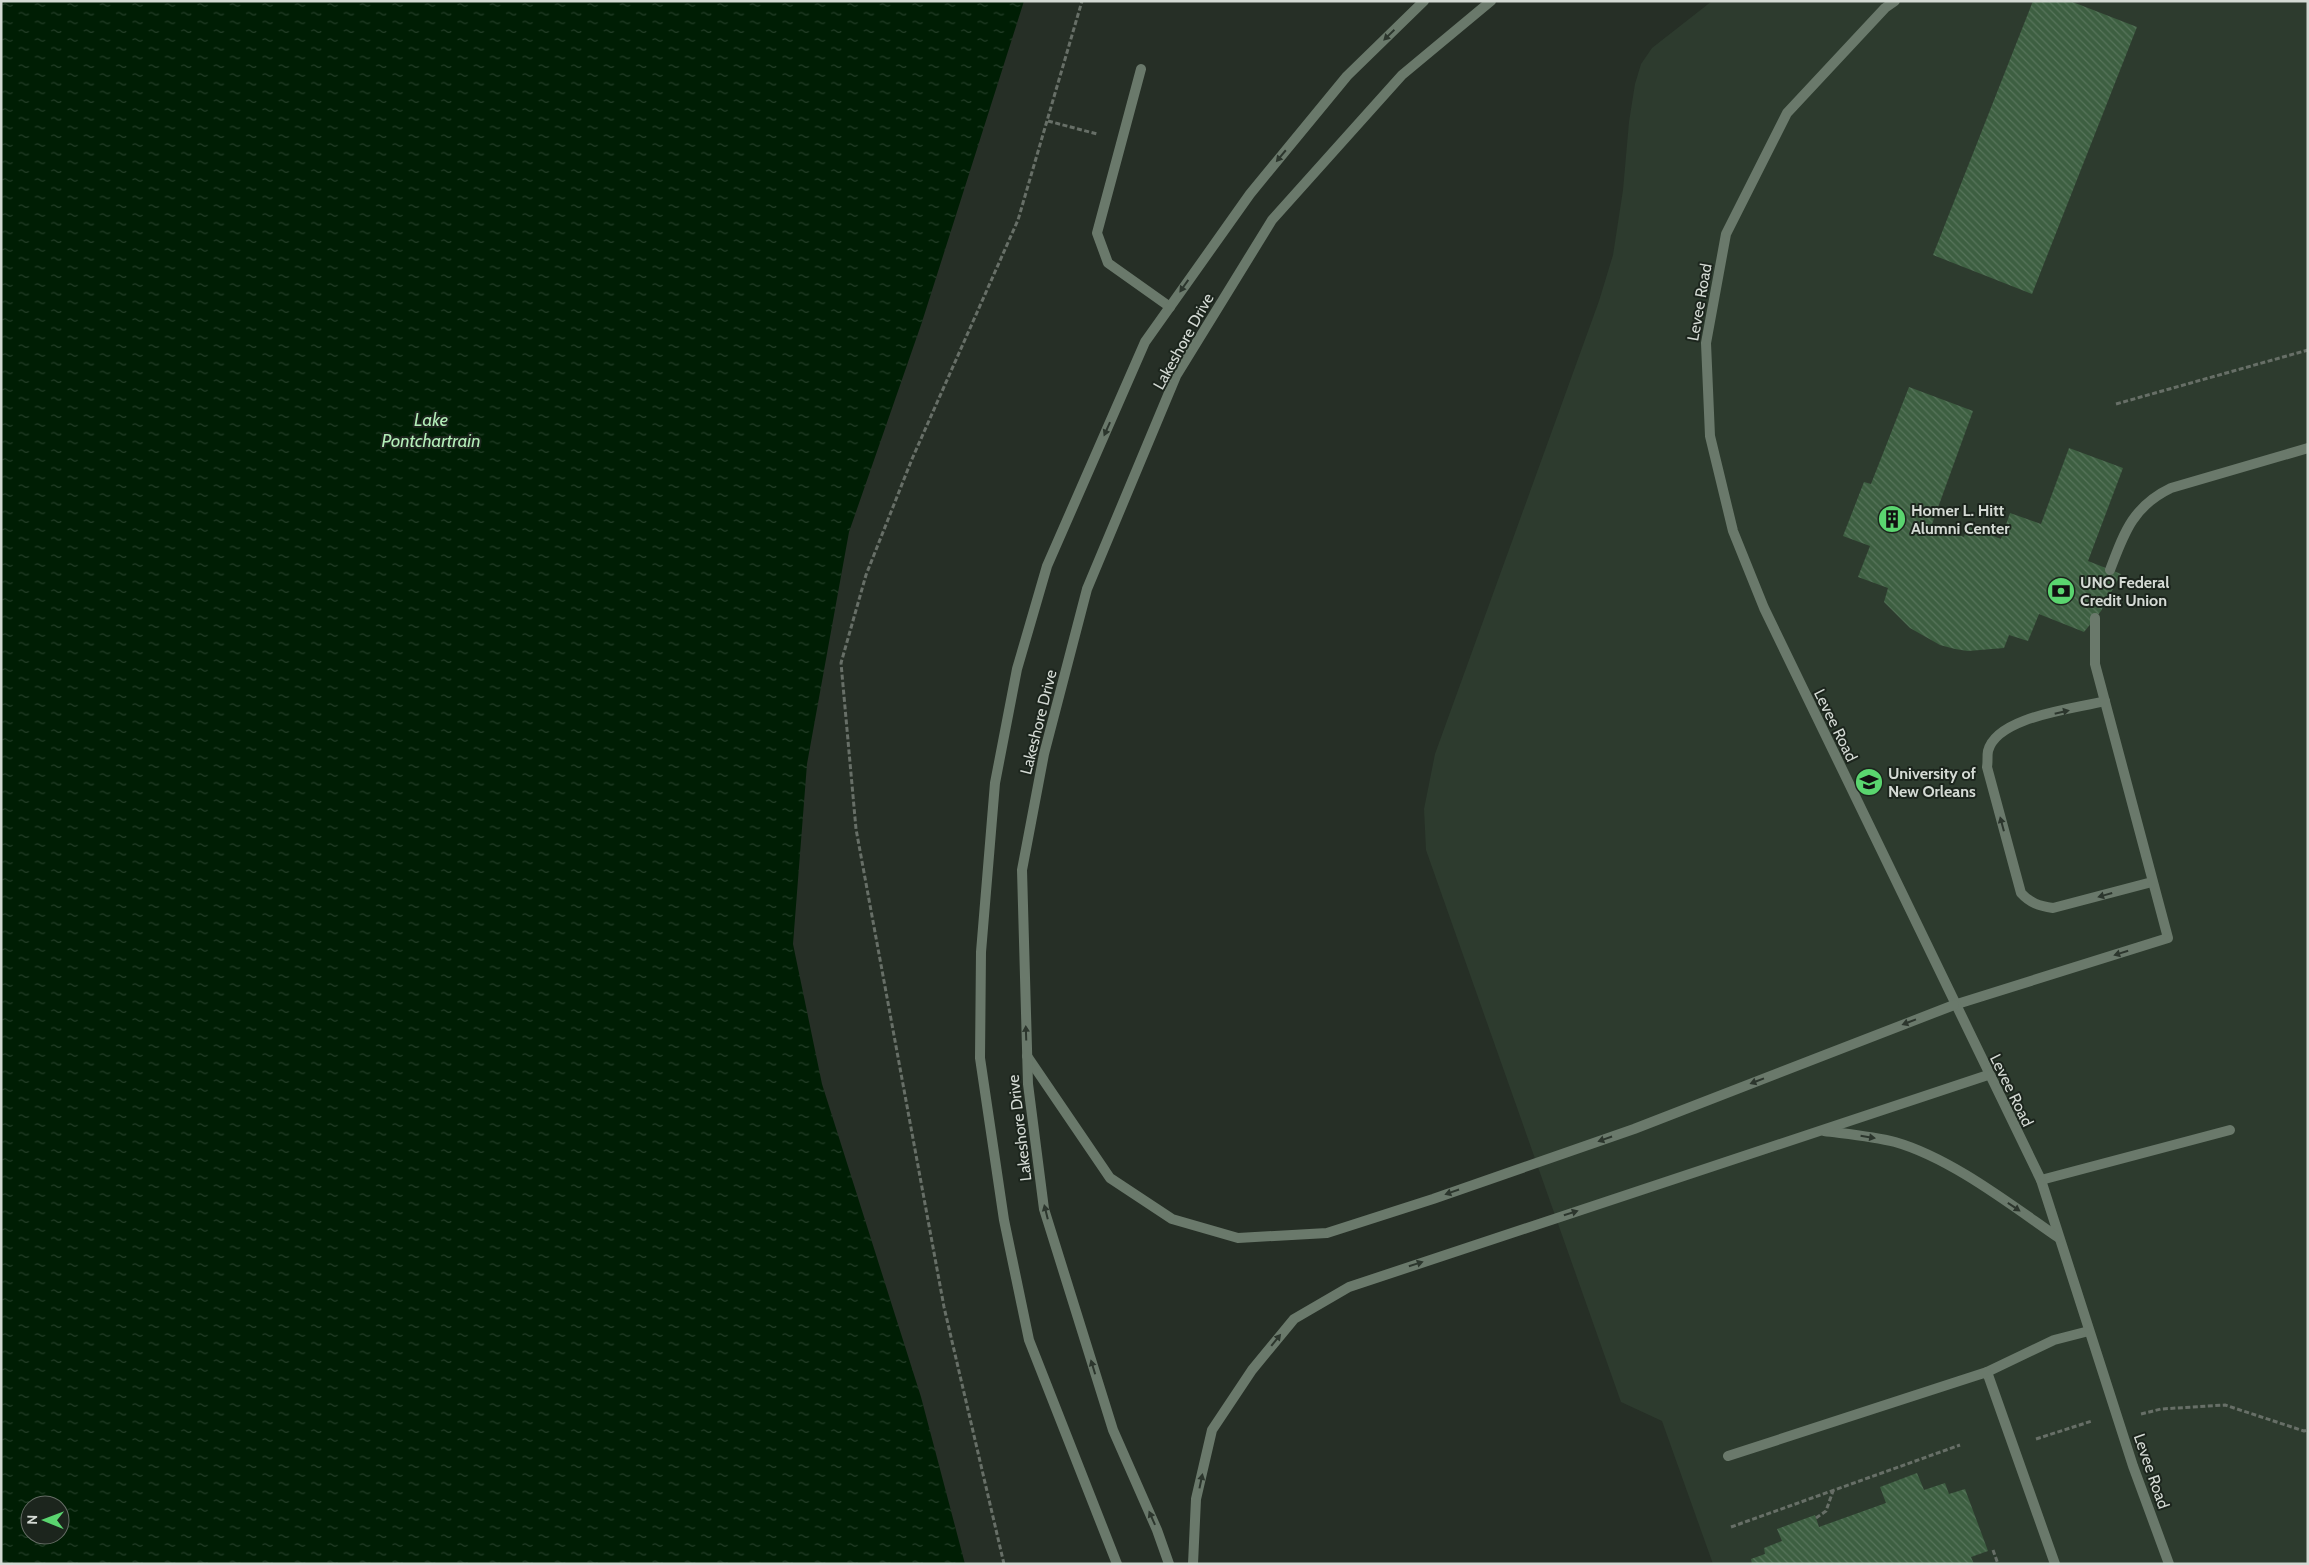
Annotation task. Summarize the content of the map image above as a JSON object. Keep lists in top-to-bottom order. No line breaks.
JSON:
{"streets":{"street":["Levee Road","Lakeshore Drive"]},"water":["Lake Pontchartrain"],"places":{"building":["Homer L. Hitt Alumni Center"],"bank":["UNO Federal Credit Union"],"school or university":["University of New Orleans"]},"north":"left"}
